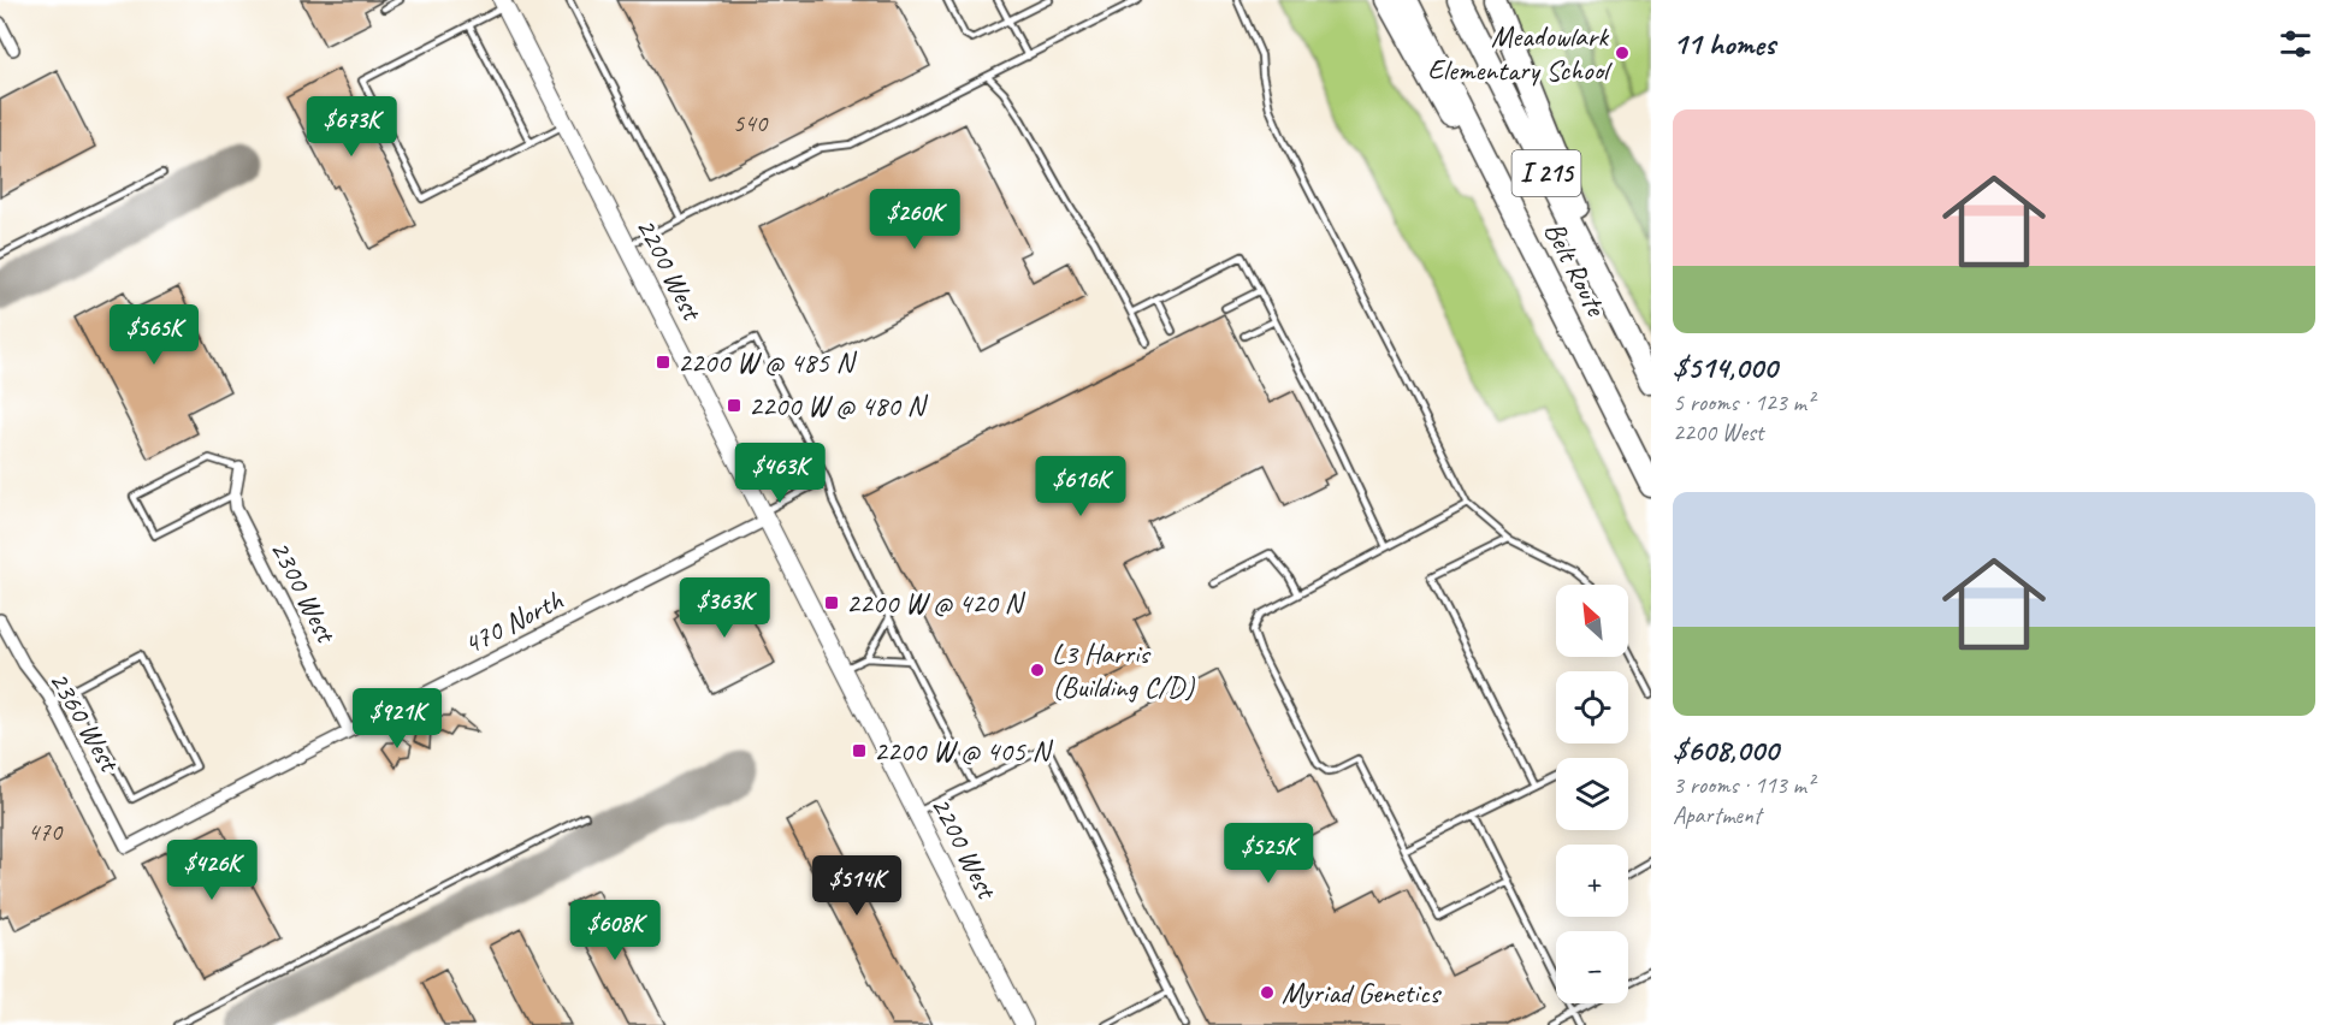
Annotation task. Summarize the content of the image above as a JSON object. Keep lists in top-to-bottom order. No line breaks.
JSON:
{"streets":{"highway":["I 215","Belt Route"],"street":["2200 West","2300 West","470 North","2360 West"]},"crossings":[["2200 West","470 North"],["2300 West","470 North"],["470 North","2360 West"]],"places":{"other":["Meadowlark Elementary School","L3 Harris (Building C/D)","Myriad Genetics"],"transit":["2200 W @ 485 N","2200 W @ 480 N","2200 W @ 420 N","2200 W @ 405 N"]},"house_numbers":["540","470"],"north":"top left","page":{"heading":"11 homes","list":[{"name":"$514,000","note":"5 rooms · 123 m² · 2200 West"},{"name":"$608,000","note":"3 rooms · 113 m² · Apartment"}],"price":["$673K","$260K","$565K","$463K","$616K","$363K","$921K","$525K","$426K","$514K","$608K"],"map_buttons":["+","−"]}}
